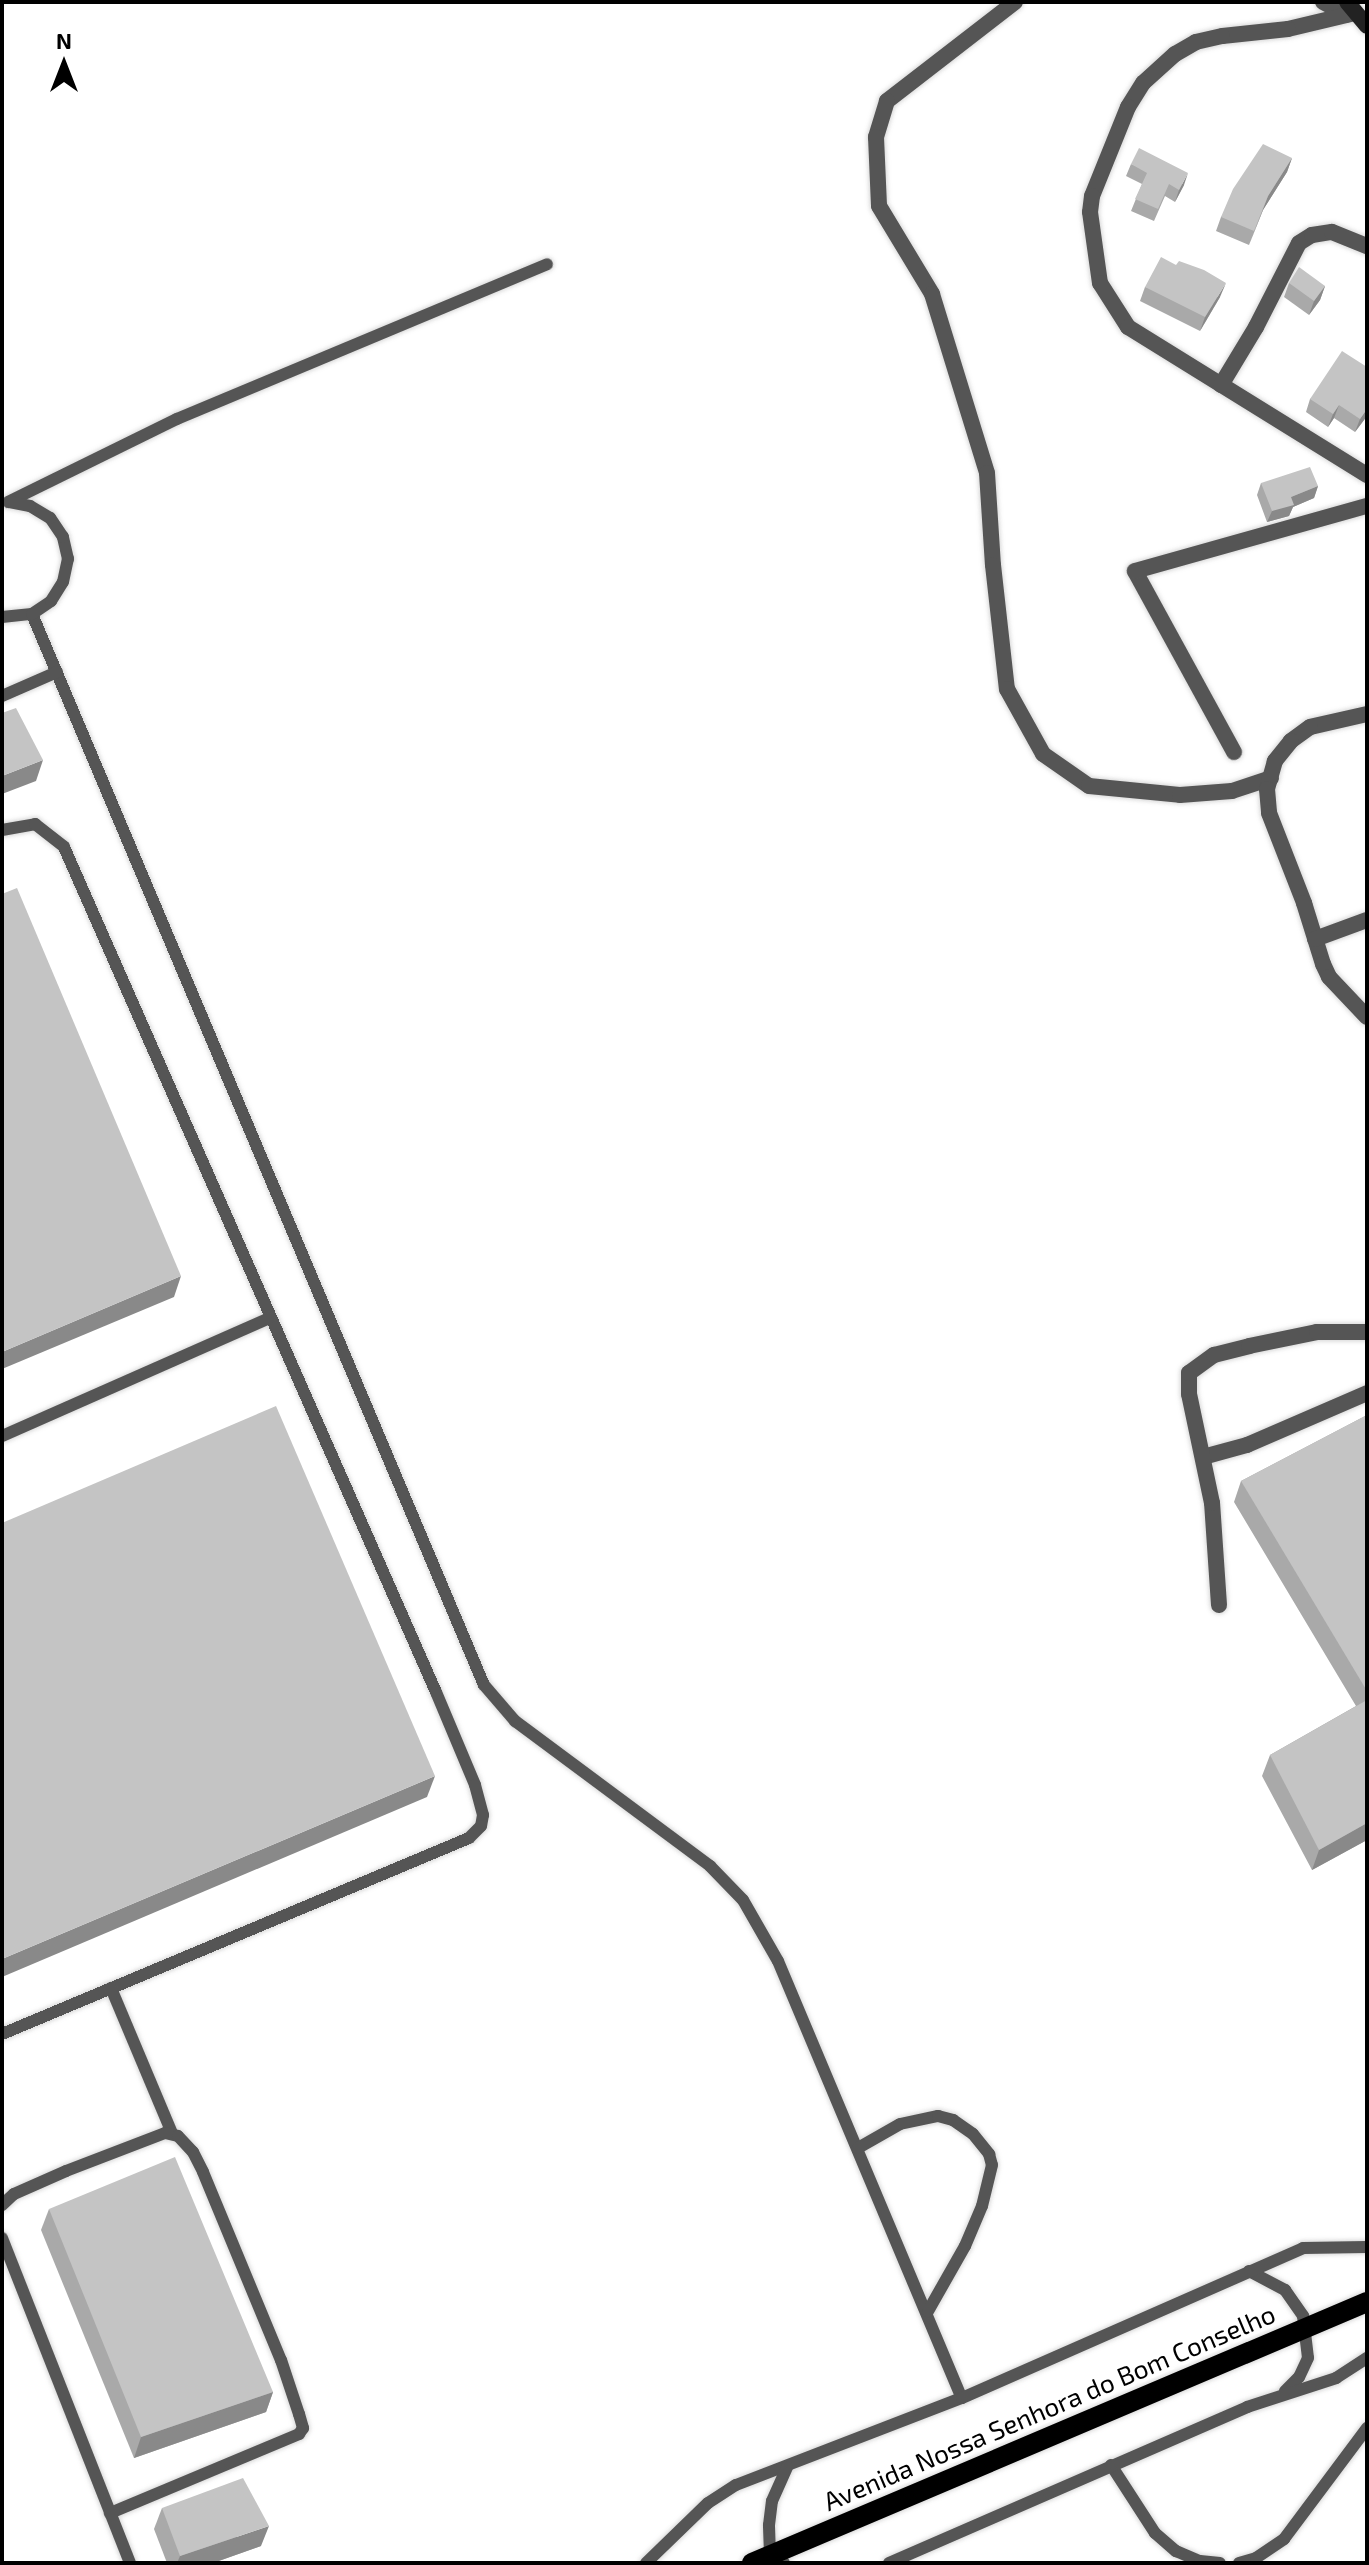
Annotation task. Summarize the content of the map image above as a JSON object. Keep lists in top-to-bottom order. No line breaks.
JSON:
{"streets":{"main road":["Avenida Nossa Senhora do Bom Conselho"]},"north":"top"}
